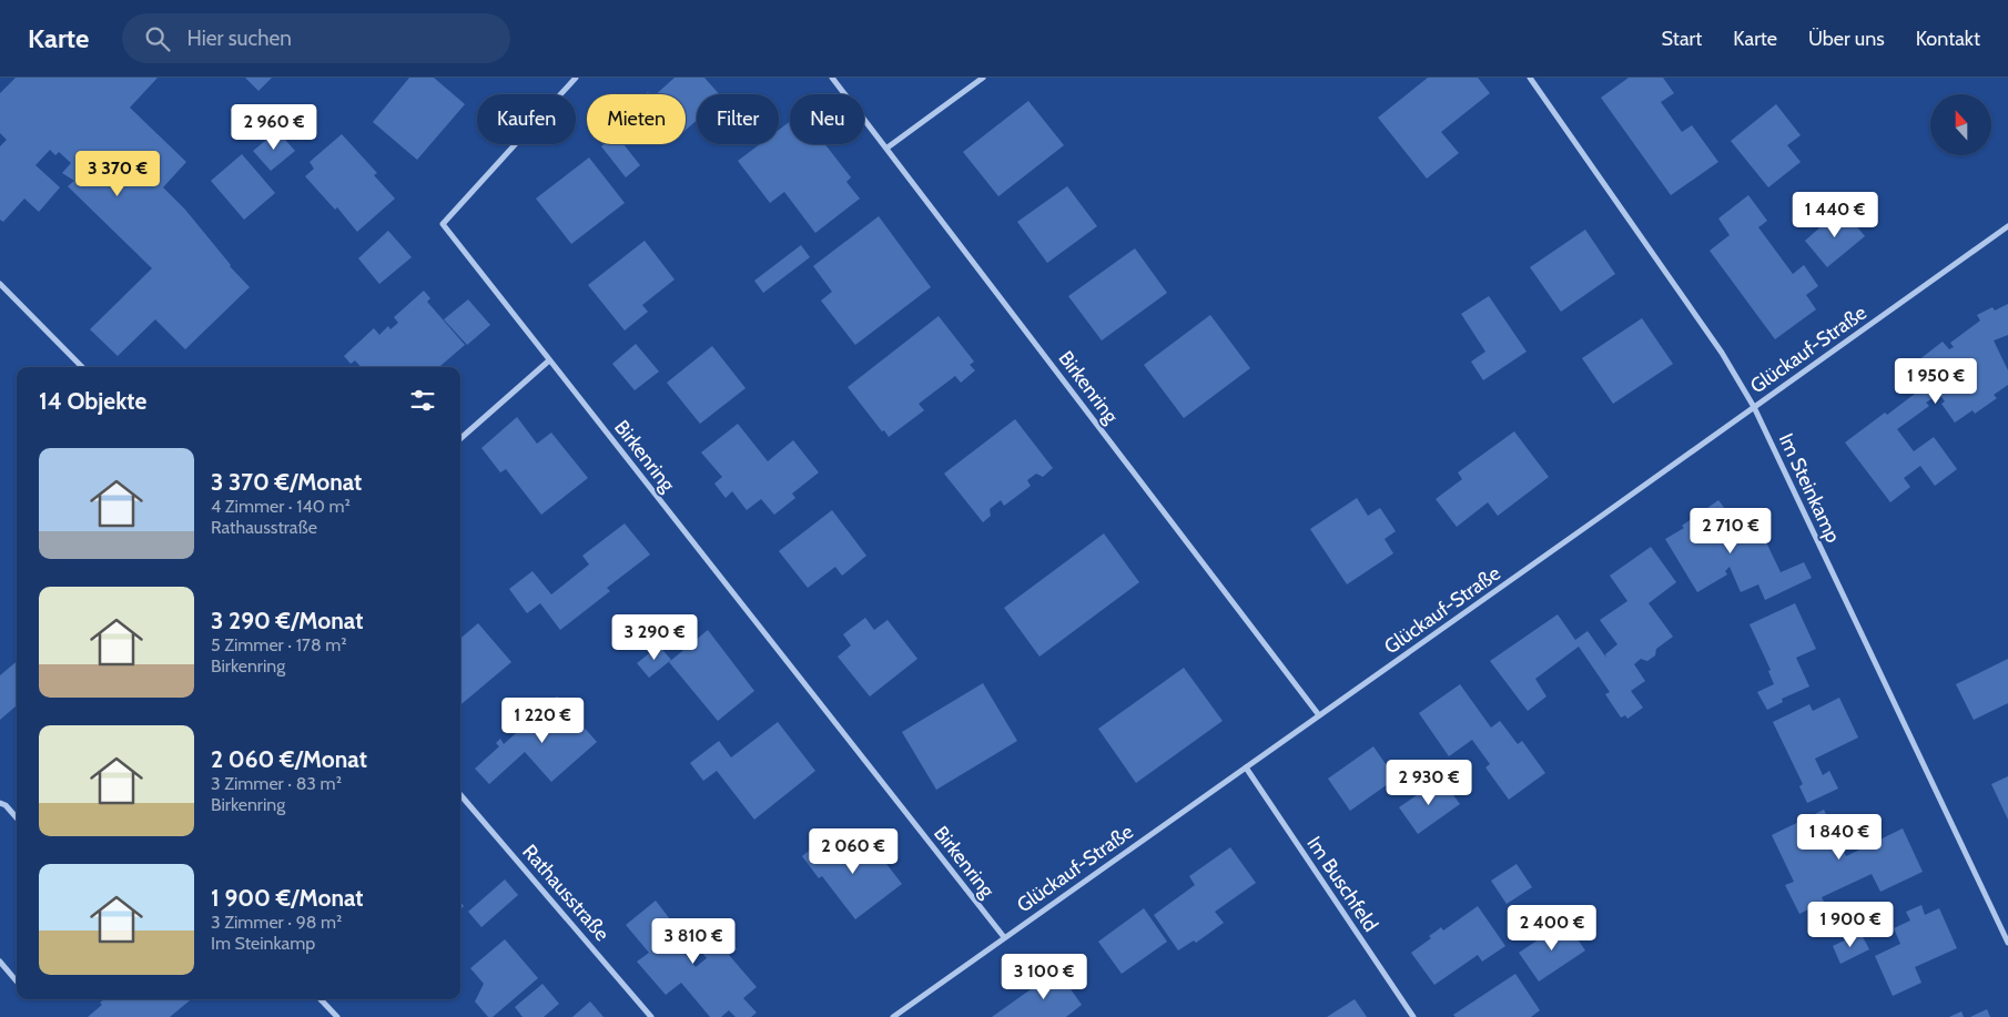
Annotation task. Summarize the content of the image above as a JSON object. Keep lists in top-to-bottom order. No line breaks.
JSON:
{"streets":{"street":["Glückauf-Straße","Birkenring","Im Steinkamp","Im Buschfeld","Rathausstraße"]},"crossings":[["Glückauf-Straße","Birkenring"],["Glückauf-Straße","Im Steinkamp"],["Glückauf-Straße","Im Buschfeld"]],"north":"top","page":{"header":"Karte","search":"Hier suchen","nav":["Start","Karte","Über uns","Kontakt"],"chip":["Kaufen","Mieten","Filter","Neu"],"price":["2 960 €","3 370 €","1 440 €","1 950 €","2 710 €","3 290 €","1 220 €","2 930 €","1 840 €","2 060 €","1 900 €","2 400 €","3 810 €","3 100 €"],"heading":"14 Objekte","list":[{"name":"3 370 €/Monat","note":"4 Zimmer · 140 m² · Rathausstraße"},{"name":"3 290 €/Monat","note":"5 Zimmer · 178 m² · Birkenring"},{"name":"2 060 €/Monat","note":"3 Zimmer · 83 m² · Birkenring"},{"name":"1 900 €/Monat","note":"3 Zimmer · 98 m² · Im Steinkamp"}]}}
